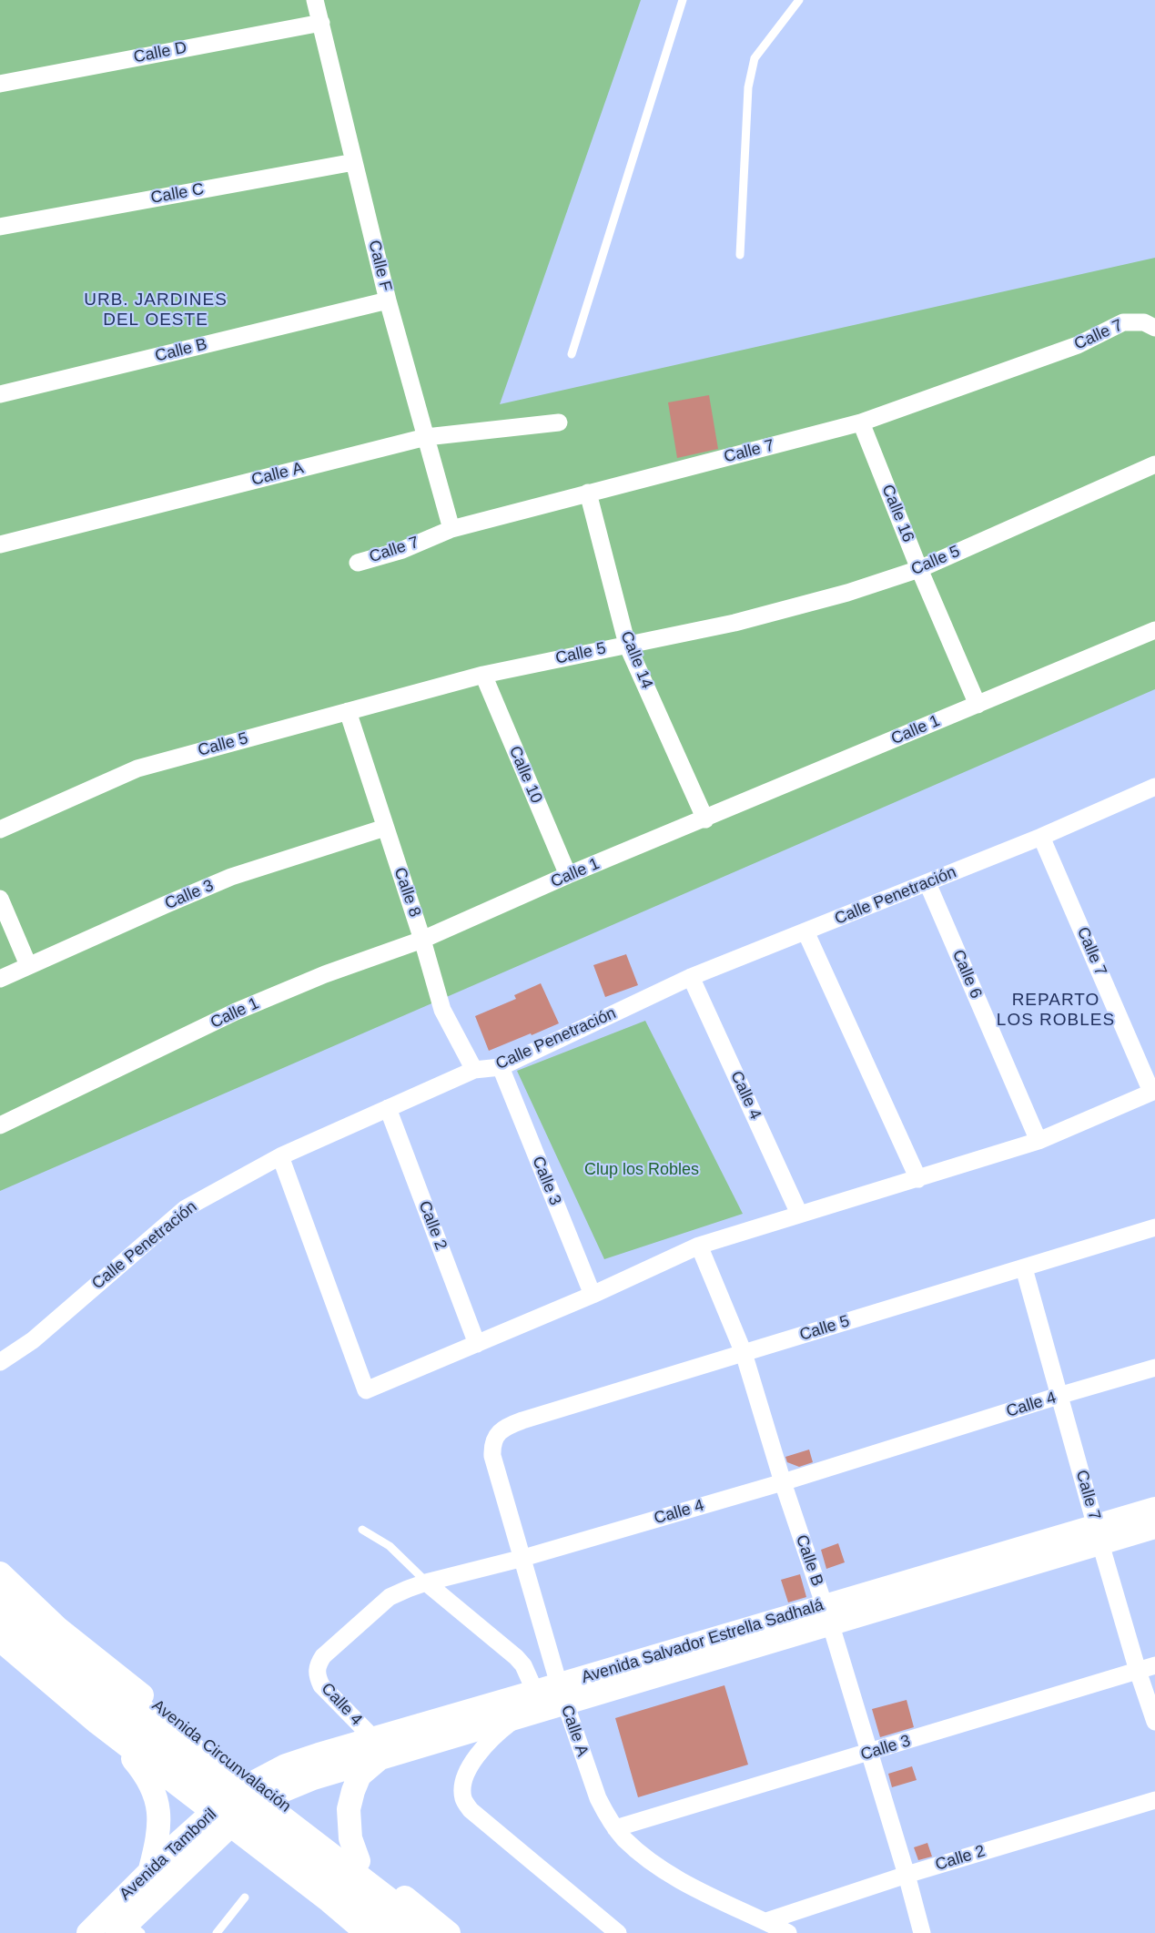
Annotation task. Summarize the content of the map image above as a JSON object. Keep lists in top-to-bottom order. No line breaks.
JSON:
{"streets":{"main road":["Avenida Salvador Estrella Sadhalá","Avenida Circunvalación","Avenida Tamboril"],"street":["Calle D","Calle C","Calle F","Calle 7","Calle B","Calle A","Calle 16","Calle 5","Calle 14","Calle 1","Calle 10","Calle 8","Calle 3","Calle Penetración","Calle 6","Calle 4","Calle 2"]},"crossings":[["Calle D","Calle F"],["Calle C","Calle F"],["Calle F","Calle 7"],["Calle F","Calle B"],["Calle F","Calle A"],["Calle 7","Calle 16"],["Calle 7","Calle 5"],["Calle 7","Calle 14"],["Calle 7","Calle 3"],["Calle 7","Calle Penetración"],["Calle 7","Calle 4"],["Calle 7","Avenida Salvador Estrella Sadhalá"],["Calle B","Calle 5"],["Calle B","Calle 3"],["Calle B","Calle 4"],["Calle B","Calle 2"],["Calle B","Avenida Salvador Estrella Sadhalá"],["Calle A","Calle 5"],["Calle A","Calle 3"],["Calle A","Calle 4"],["Calle A","Calle 2"],["Calle A","Avenida Salvador Estrella Sadhalá"],["Calle 16","Calle 5"],["Calle 16","Calle 1"],["Calle 5","Calle 14"],["Calle 5","Calle 10"],["Calle 5","Calle 8"],["Calle 14","Calle 1"],["Calle 1","Calle 10"],["Calle 1","Calle 8"],["Calle 8","Calle 3"],["Calle 8","Calle Penetración"],["Calle 3","Calle Penetración"],["Calle Penetración","Calle 6"],["Calle Penetración","Calle 4"],["Calle Penetración","Calle 2"],["Calle 4","Avenida Salvador Estrella Sadhalá"],["Avenida Salvador Estrella Sadhalá","Avenida Circunvalación"],["Avenida Salvador Estrella Sadhalá","Avenida Tamboril"],["Avenida Circunvalación","Avenida Tamboril"]],"districts":["URB. JARDINES DEL OESTE","REPARTO LOS ROBLES"],"parks":["Clup los Robles"]}
